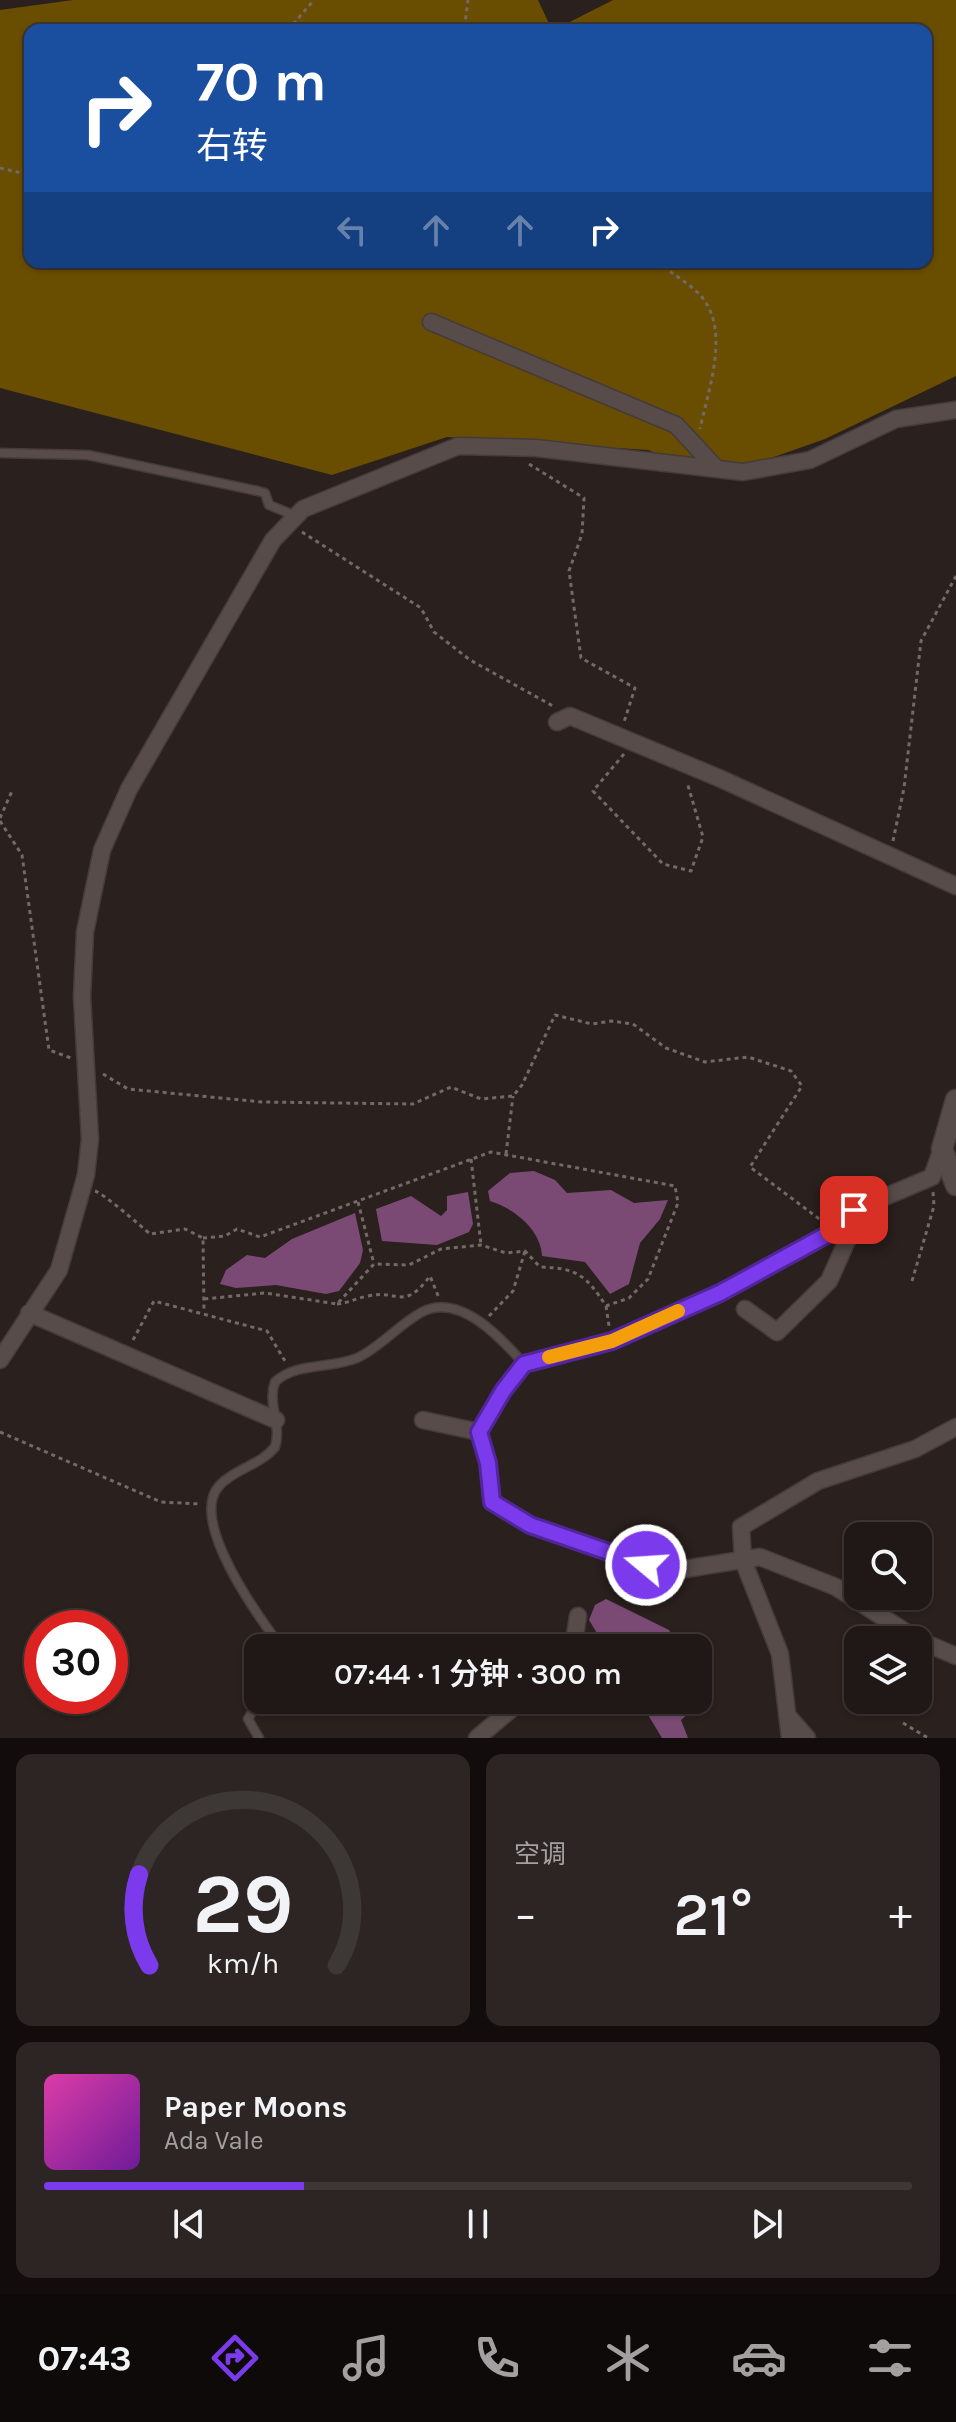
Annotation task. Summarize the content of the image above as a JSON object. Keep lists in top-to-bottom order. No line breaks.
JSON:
{"page":{"turn":["70 m","右转"],"limit":"30","trip":"07:44 · 1 分钟 · 300 m","tile":"空调","heat":["−","21°","+"],"song":["Paper Moons","Ada Vale"],"tabs":"07:43","gauge":["29","km/h"]}}
